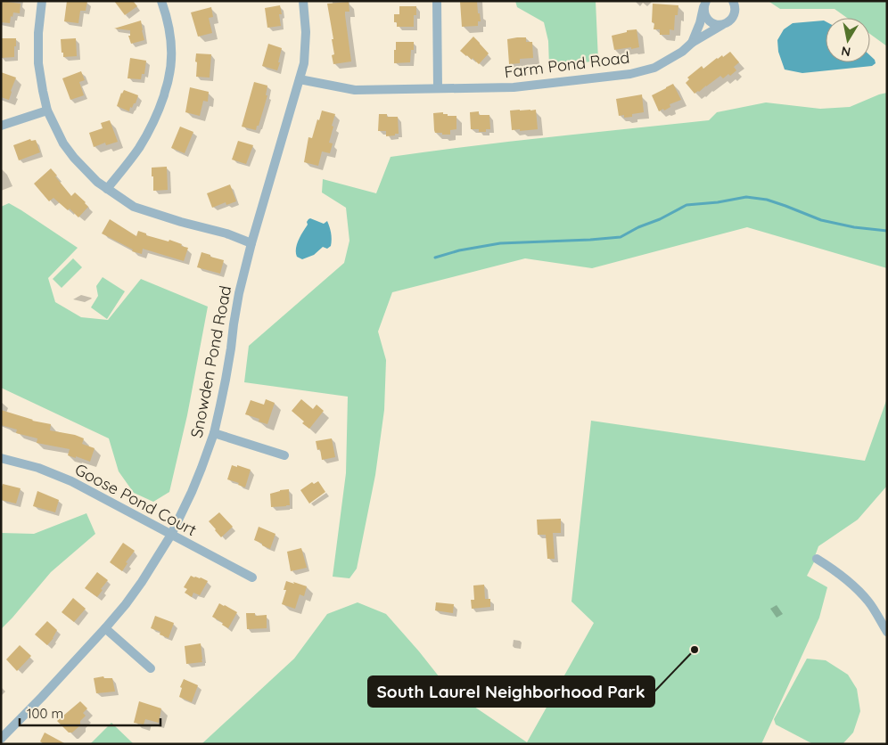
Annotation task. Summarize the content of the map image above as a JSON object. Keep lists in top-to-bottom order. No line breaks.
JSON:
{"streets":{"street":["Farm Pond Road","Snowden Pond Road","Goose Pond Court"]},"crossings":[["Farm Pond Road","Snowden Pond Road"],["Snowden Pond Road","Goose Pond Court"]],"places":["South Laurel Neighborhood Park"],"scale_bar":"100 m","north":"bottom"}
